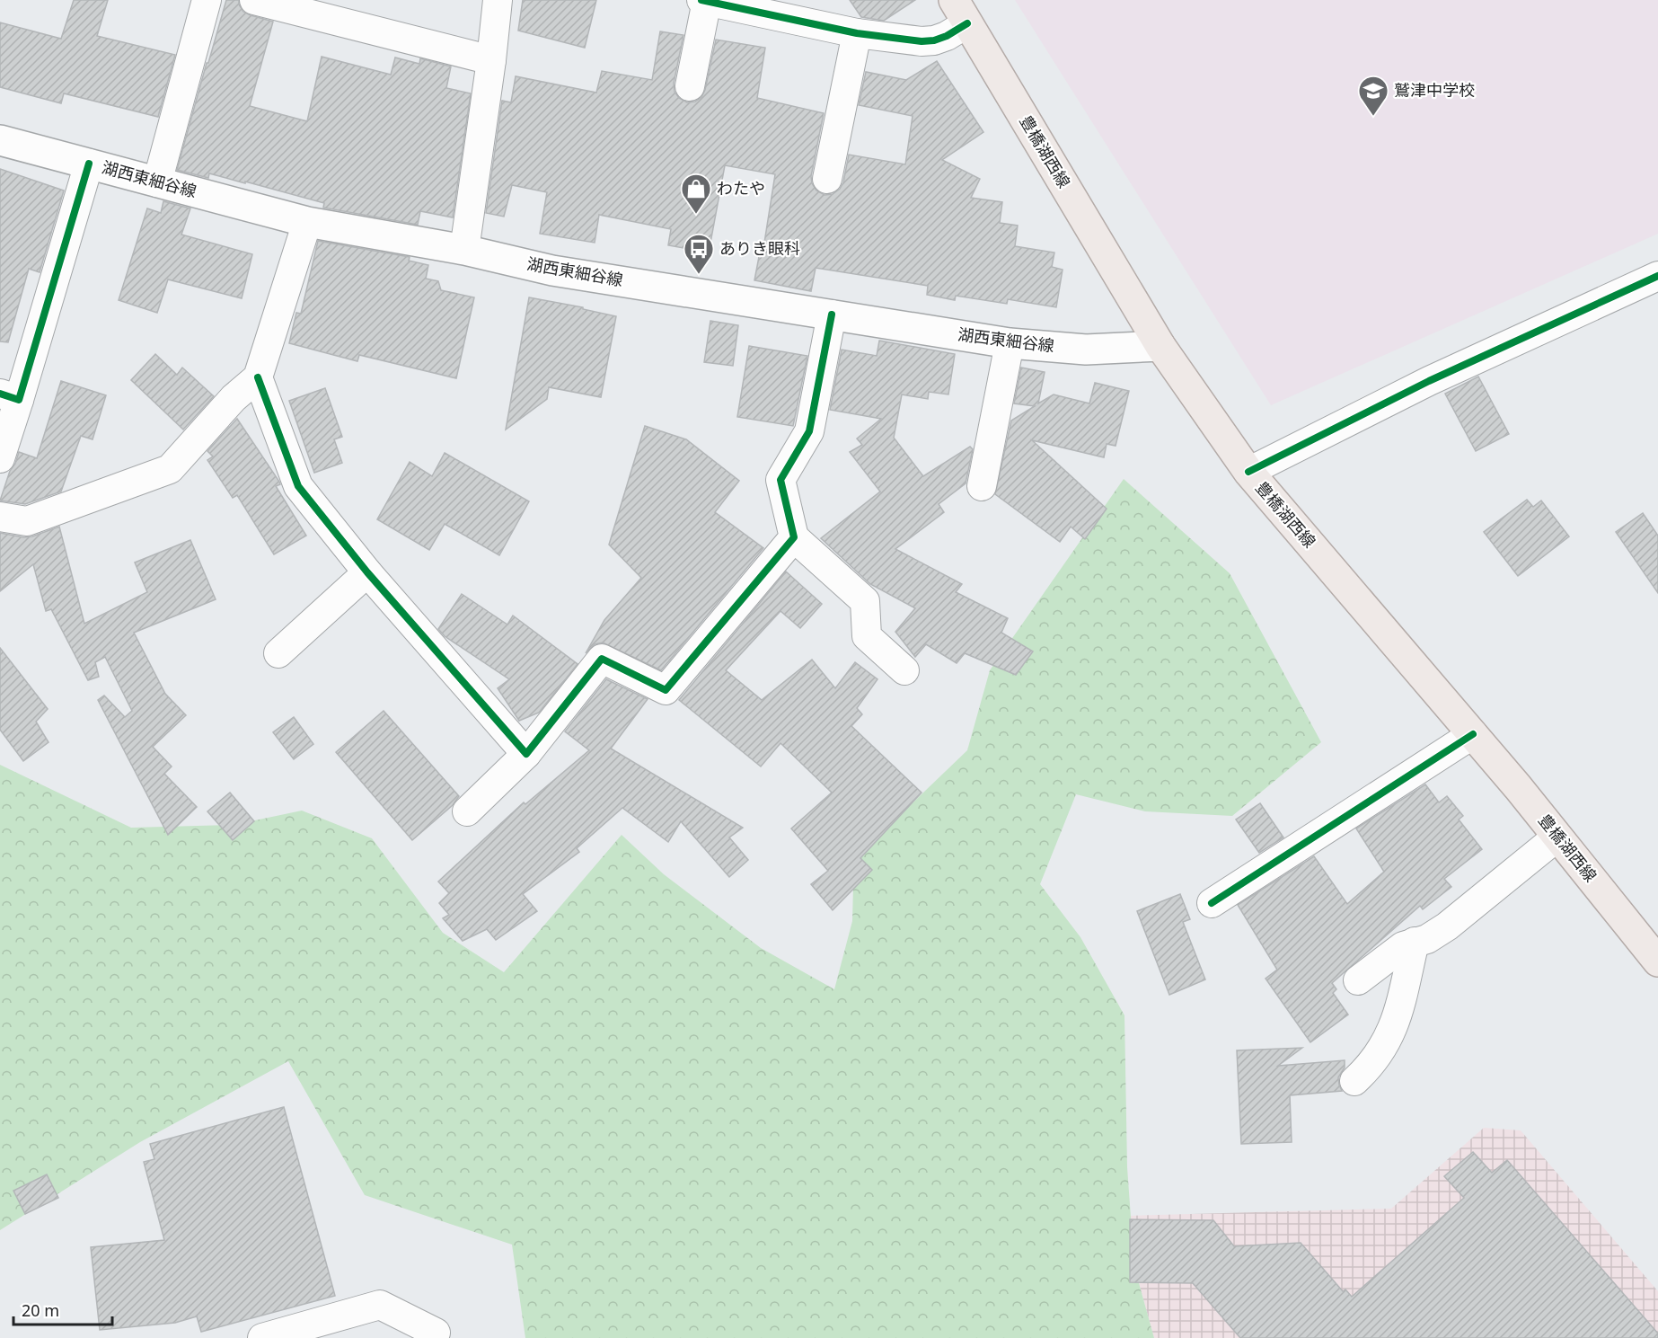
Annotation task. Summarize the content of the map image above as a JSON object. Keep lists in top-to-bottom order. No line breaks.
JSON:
{"streets":{"main road":["豊橋湖西線","湖西東細谷線"]},"crossings":[["豊橋湖西線","湖西東細谷線"]],"places":{"school or university":["鷲津中学校"],"shop":["わたや"],"bus stop":["ありき眼科"]},"scale_bar":"20 m"}
